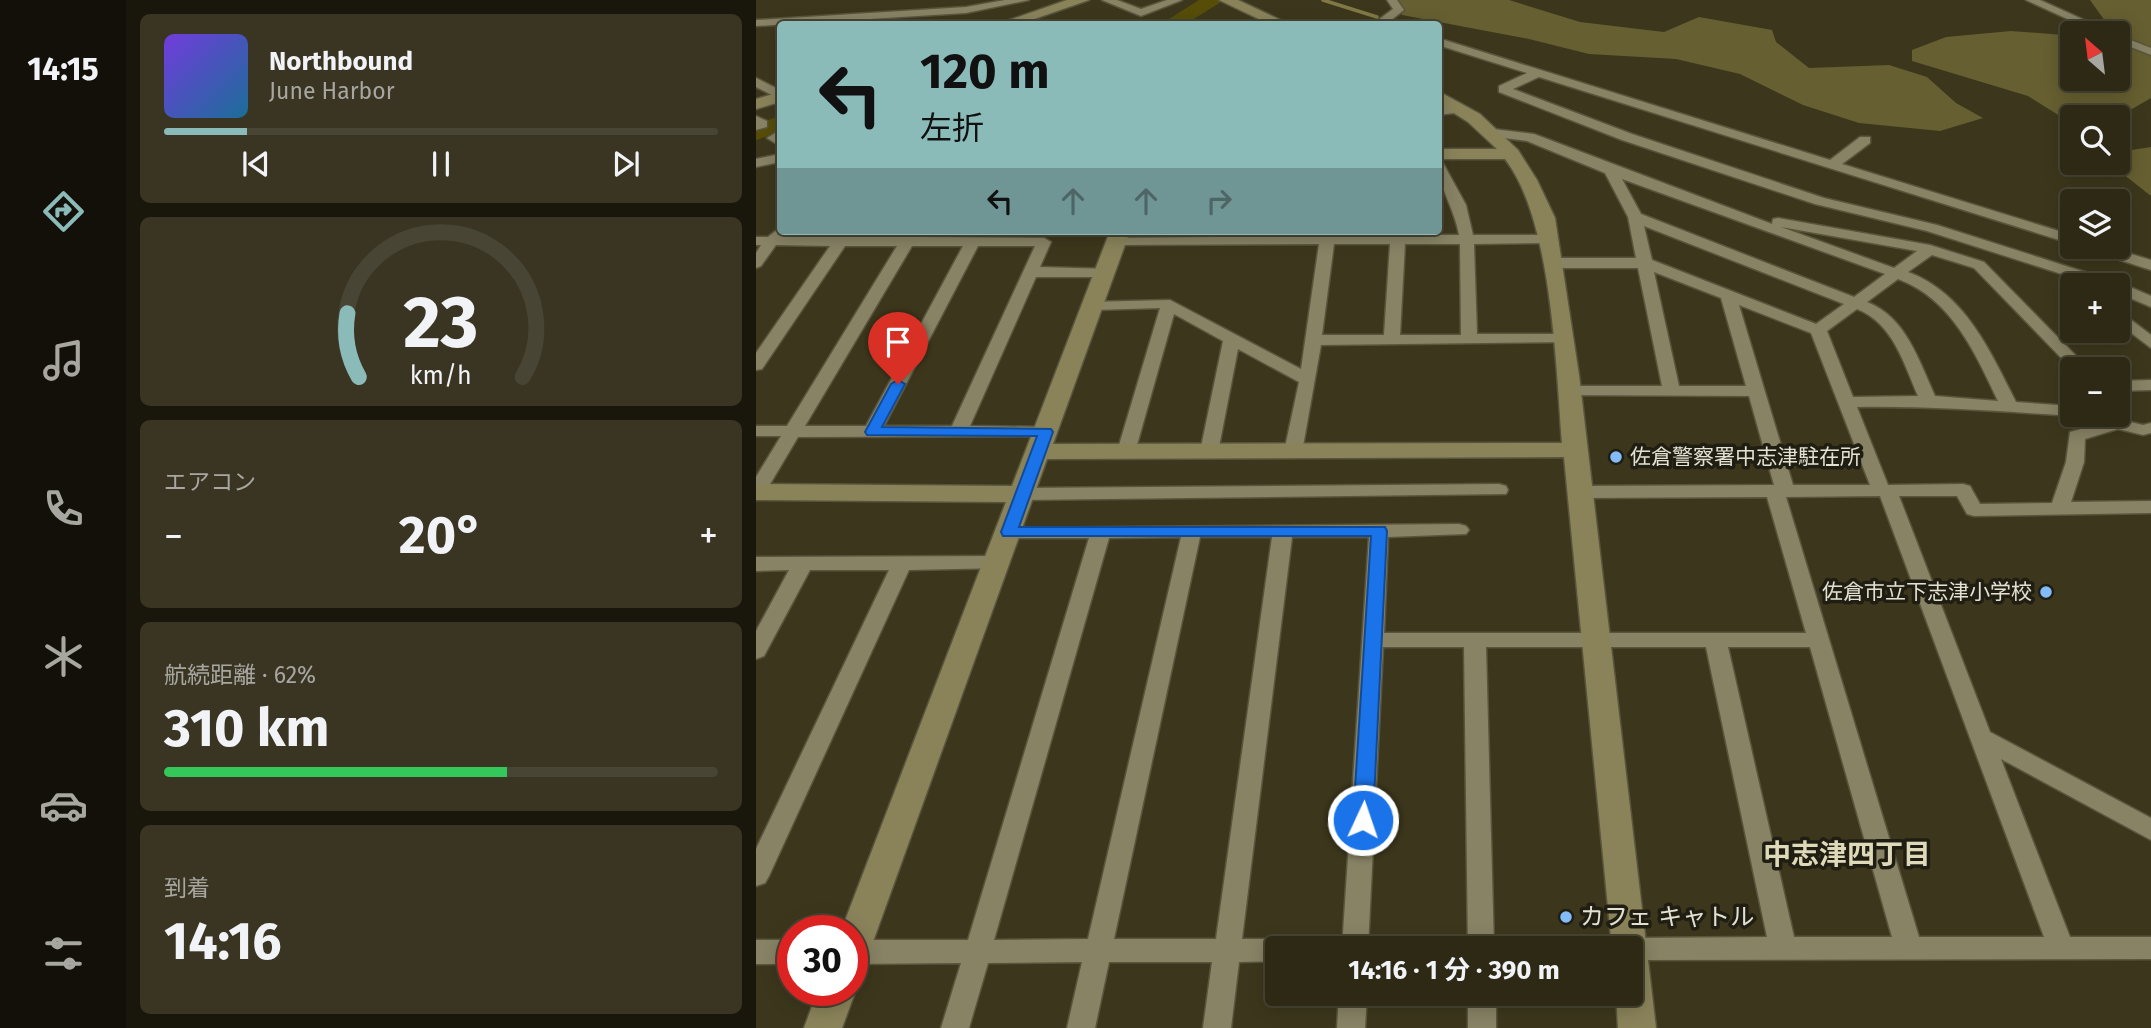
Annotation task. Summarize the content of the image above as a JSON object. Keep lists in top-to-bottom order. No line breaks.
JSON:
{"districts":["中志津四丁目"],"places":["佐倉警察署中志津駐在所","佐倉市立下志津小学校","カフェ キャトル"],"north":"top left","page":{"tabs":"14:15","map_buttons":["+","−"],"turn":["120 m","左折"],"song":["Northbound","June Harbor"],"tile":["エアコン",["航続距離 · 62%","310 km"],["到着","14:16"]],"heat":["−","20°","+"],"limit":"30","trip":"14:16 · 1 分 · 390 m","gauge":["23","km/h"]}}
